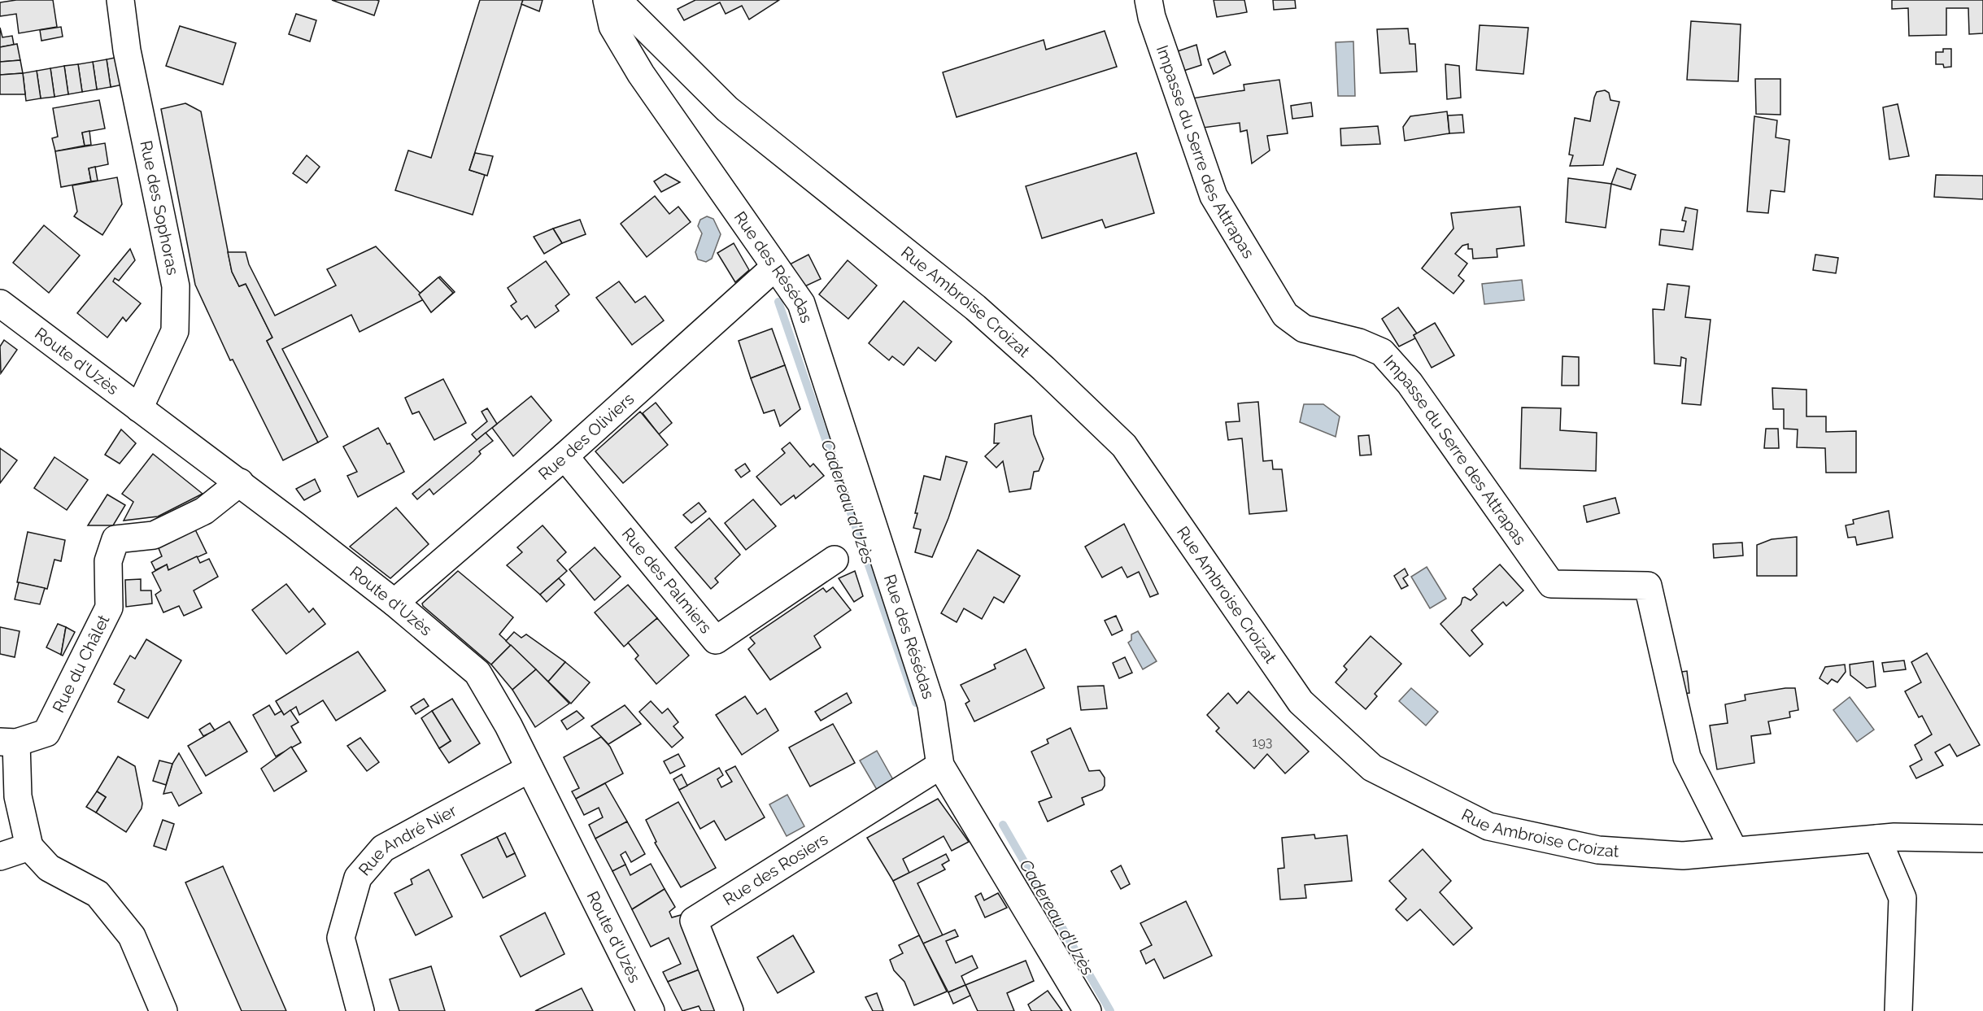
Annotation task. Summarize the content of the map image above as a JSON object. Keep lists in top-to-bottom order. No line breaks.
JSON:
{"streets":{"street":["Impasse du Serre des Attrapas","Rue des Sophoras","Rue des Résédas","Rue Ambroise Croizat","Route d'Uzès","Rue des Oliviers","Rue des Palmiers","Rue du Châlet","Rue André Nier","Rue des Rosiers"]},"crossings":[["Impasse du Serre des Attrapas","Rue Ambroise Croizat"],["Rue des Sophoras","Route d'Uzès"],["Rue des Résédas","Rue des Oliviers"],["Rue des Résédas","Rue des Rosiers"],["Route d'Uzès","Rue des Oliviers"],["Route d'Uzès","Rue du Châlet"],["Route d'Uzès","Rue André Nier"],["Rue des Oliviers","Rue des Palmiers"]],"water":["Cadereau d'Uzès"],"house_numbers":["193"]}
